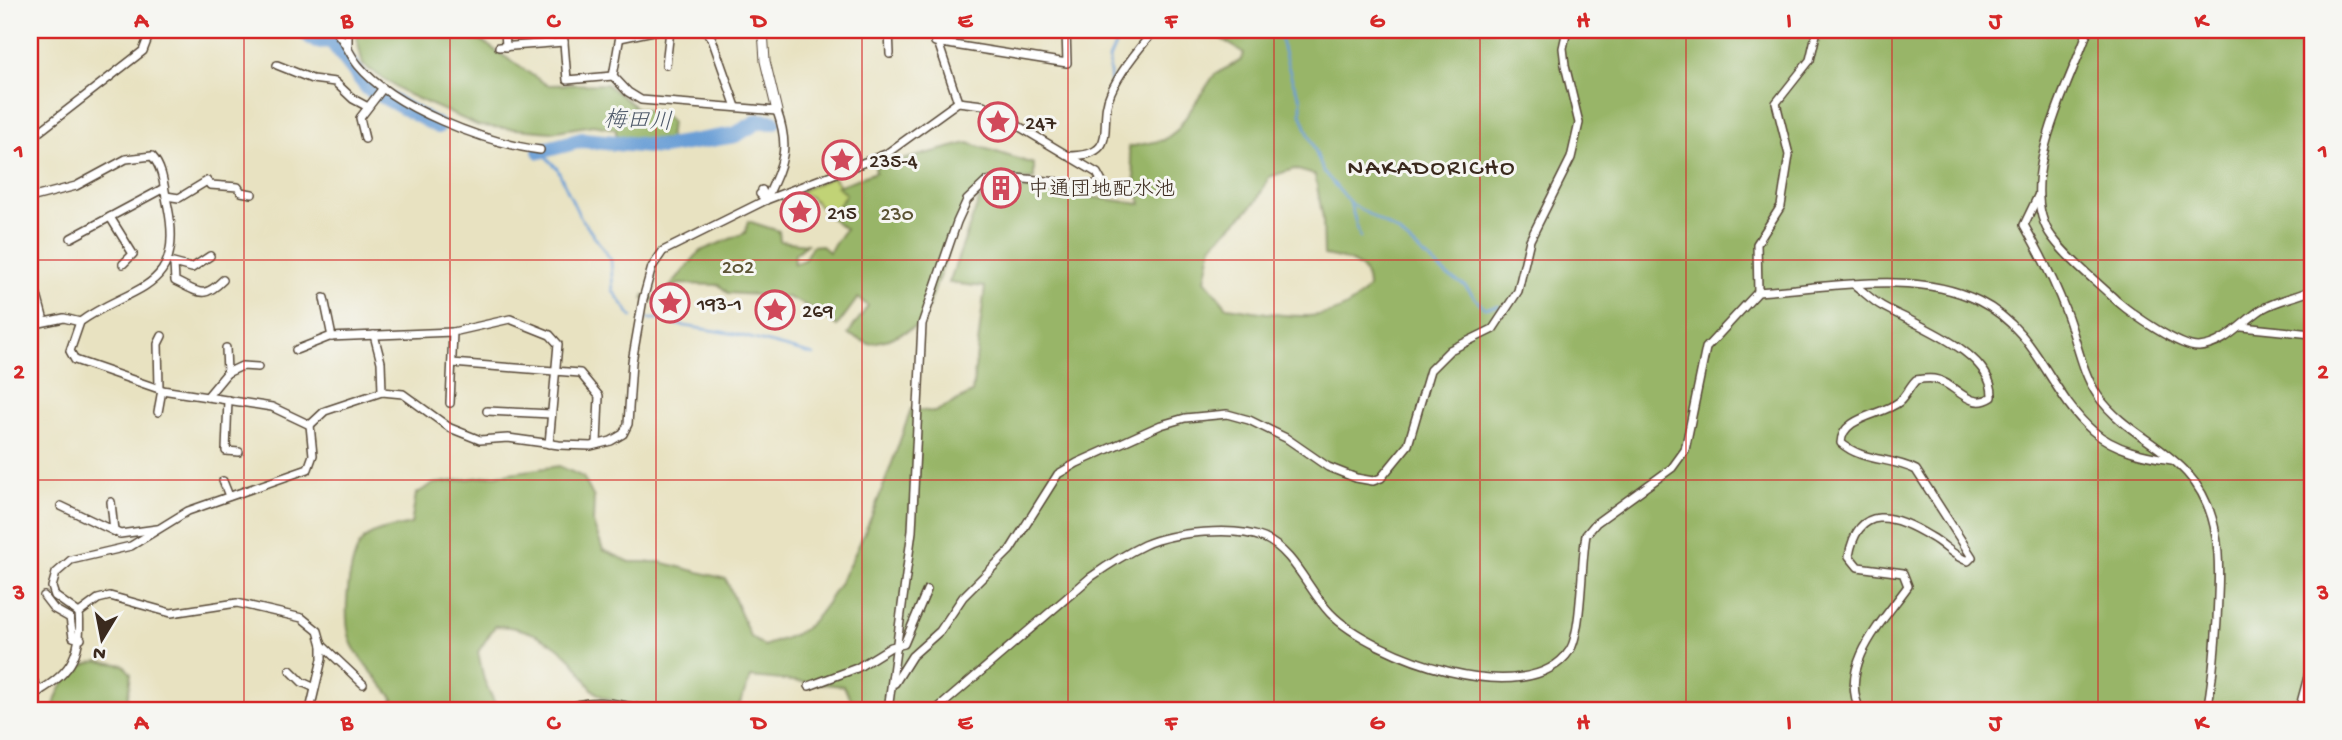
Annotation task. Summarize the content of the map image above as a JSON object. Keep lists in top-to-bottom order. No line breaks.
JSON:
{"districts":["NAKADORICHO"],"water":["梅田川"],"parks":["230","202"],"places":{"place":["247","235-4","215","193-1","269"],"building":["中通団地配水池"]},"north":"bottom","grid":{"columns":["A","B","C","D","E","F","G","H","I","J","K"],"rows":["1","2","3"]}}
